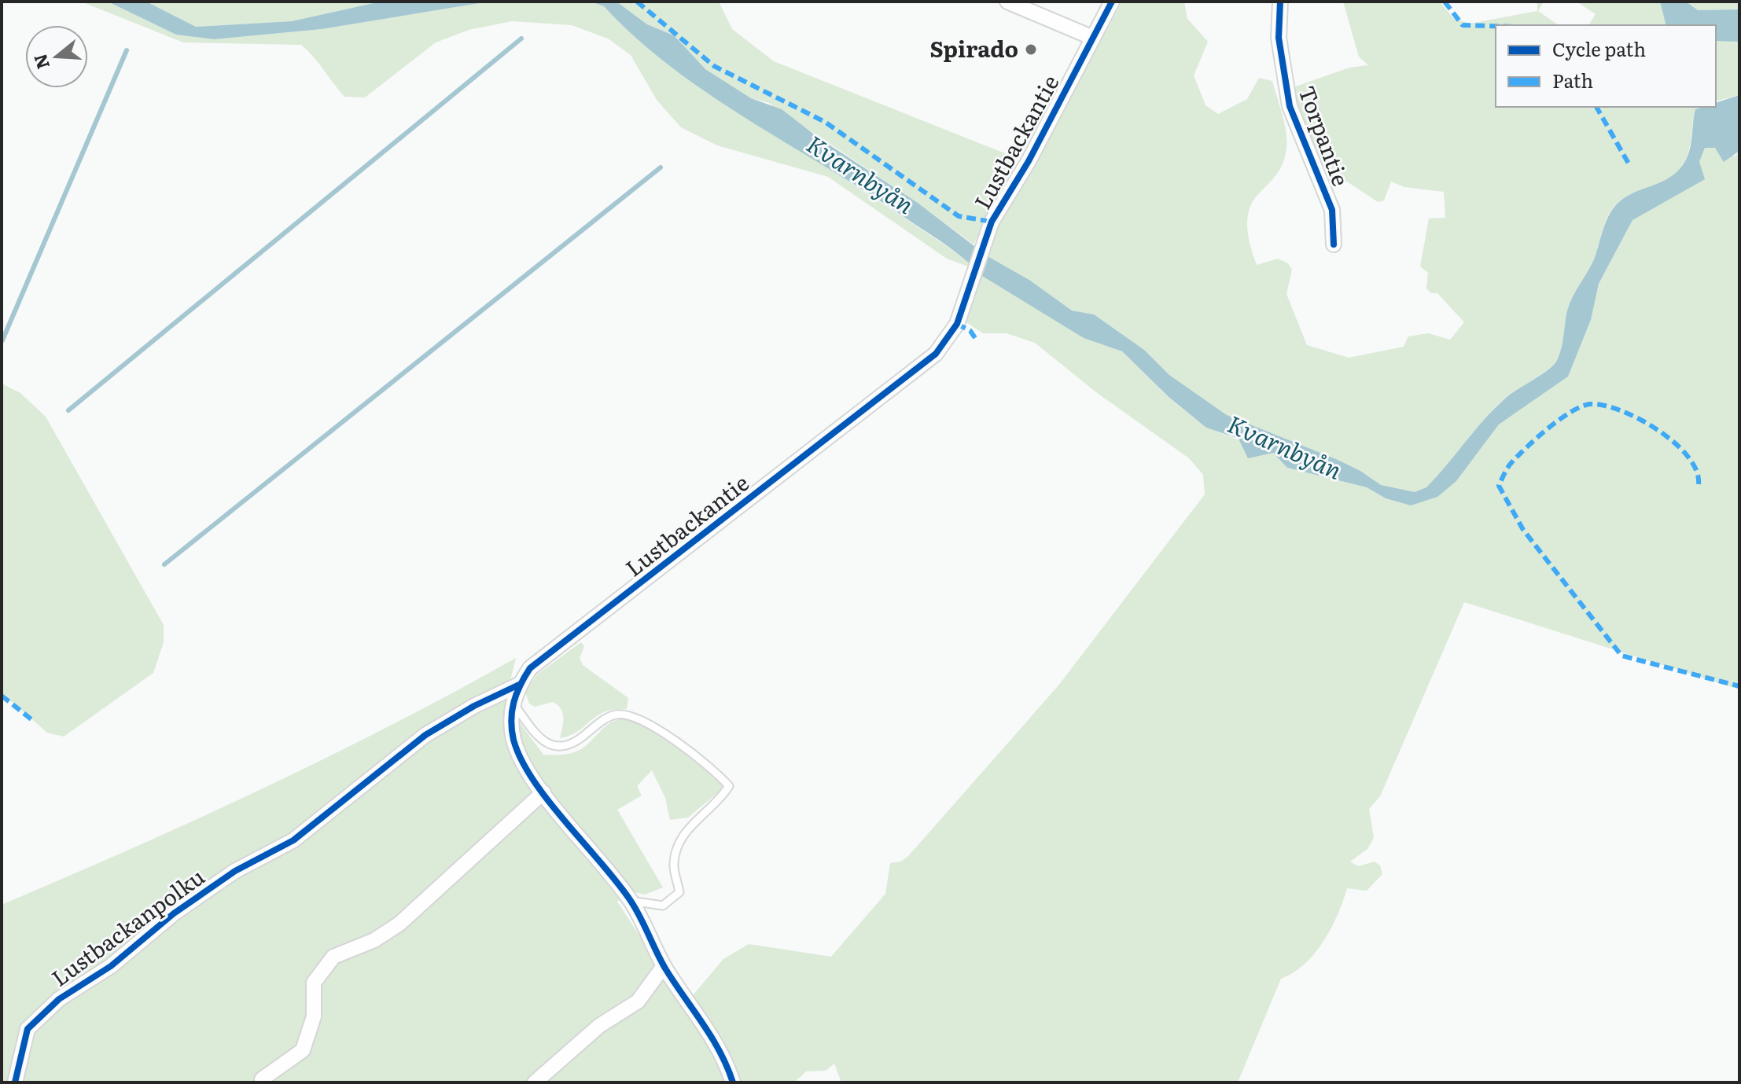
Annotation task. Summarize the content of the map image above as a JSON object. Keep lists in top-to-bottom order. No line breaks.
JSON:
{"streets":{"street":["Torpantie","Lustbackantie","Lustbackanpolku"]},"crossings":[["Lustbackantie","Lustbackanpolku"]],"water":["Kvarnbyån"],"places":["Spirado"],"legend":["Cycle path","Path"],"north":"left"}
